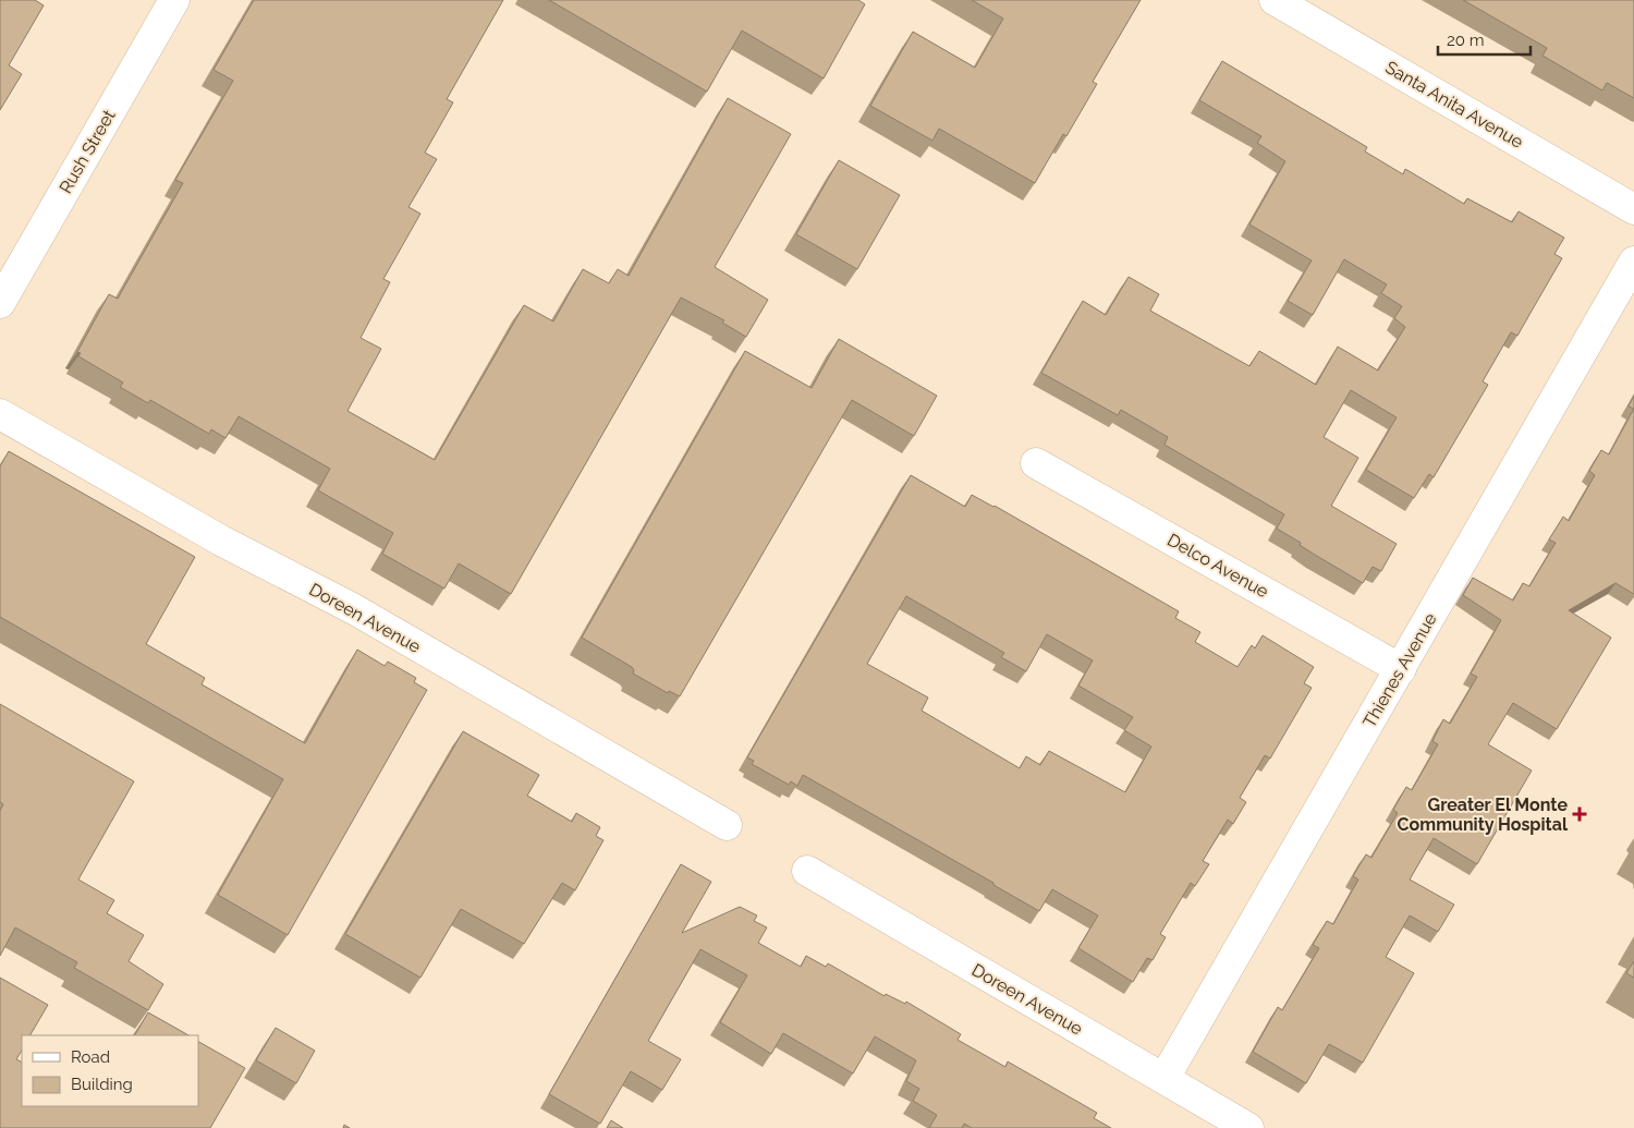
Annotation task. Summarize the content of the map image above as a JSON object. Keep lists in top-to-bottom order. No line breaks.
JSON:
{"streets":{"street":["Santa Anita Avenue","Rush Street","Delco Avenue","Doreen Avenue","Thienes Avenue"]},"crossings":[["Delco Avenue","Thienes Avenue"],["Doreen Avenue","Thienes Avenue"]],"places":{"health":["Greater El Monte Community Hospital"]},"legend":["Road","Building"],"scale_bar":"20 m"}
